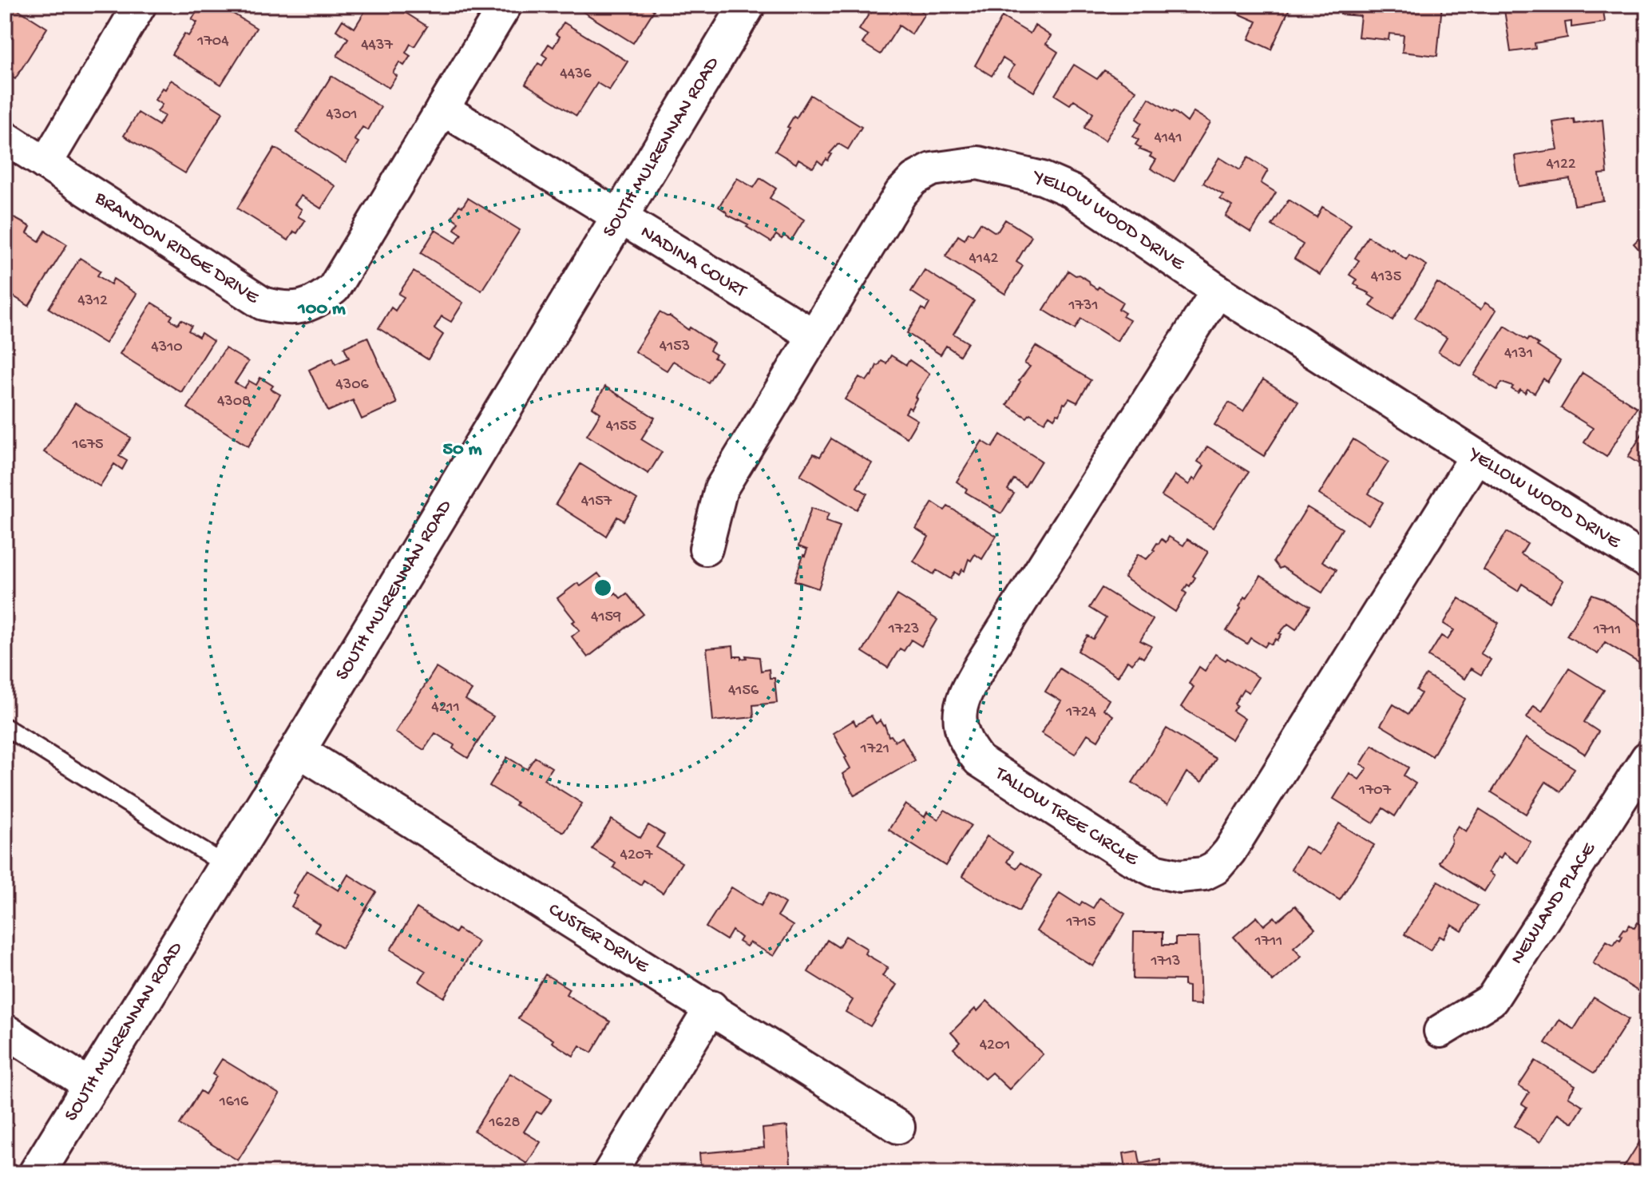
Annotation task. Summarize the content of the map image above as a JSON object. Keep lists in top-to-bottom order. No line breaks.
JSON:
{"streets":{"street":["SOUTH MULRENNAN ROAD","YELLOW WOOD DRIVE","BRANDON RIDGE DRIVE","NADINA COURT","TALLOW TREE CIRCLE","NEWLAND PLACE","CUSTER DRIVE"]},"crossings":[["SOUTH MULRENNAN ROAD","NADINA COURT"],["SOUTH MULRENNAN ROAD","CUSTER DRIVE"],["YELLOW WOOD DRIVE","NADINA COURT"],["YELLOW WOOD DRIVE","TALLOW TREE CIRCLE"],["BRANDON RIDGE DRIVE","NADINA COURT"]],"house_numbers":["1704","4437","4436","4301","4141","4122","4142","4135","4312","1731","4153","4310","4131","4306","4308","4155","1675","4157","4159","1723","1711","4156","4211","1724","1721","1707","4207","1715","1711","1713","4201","1616","1628"],"rings":["100 m","50 m"]}
